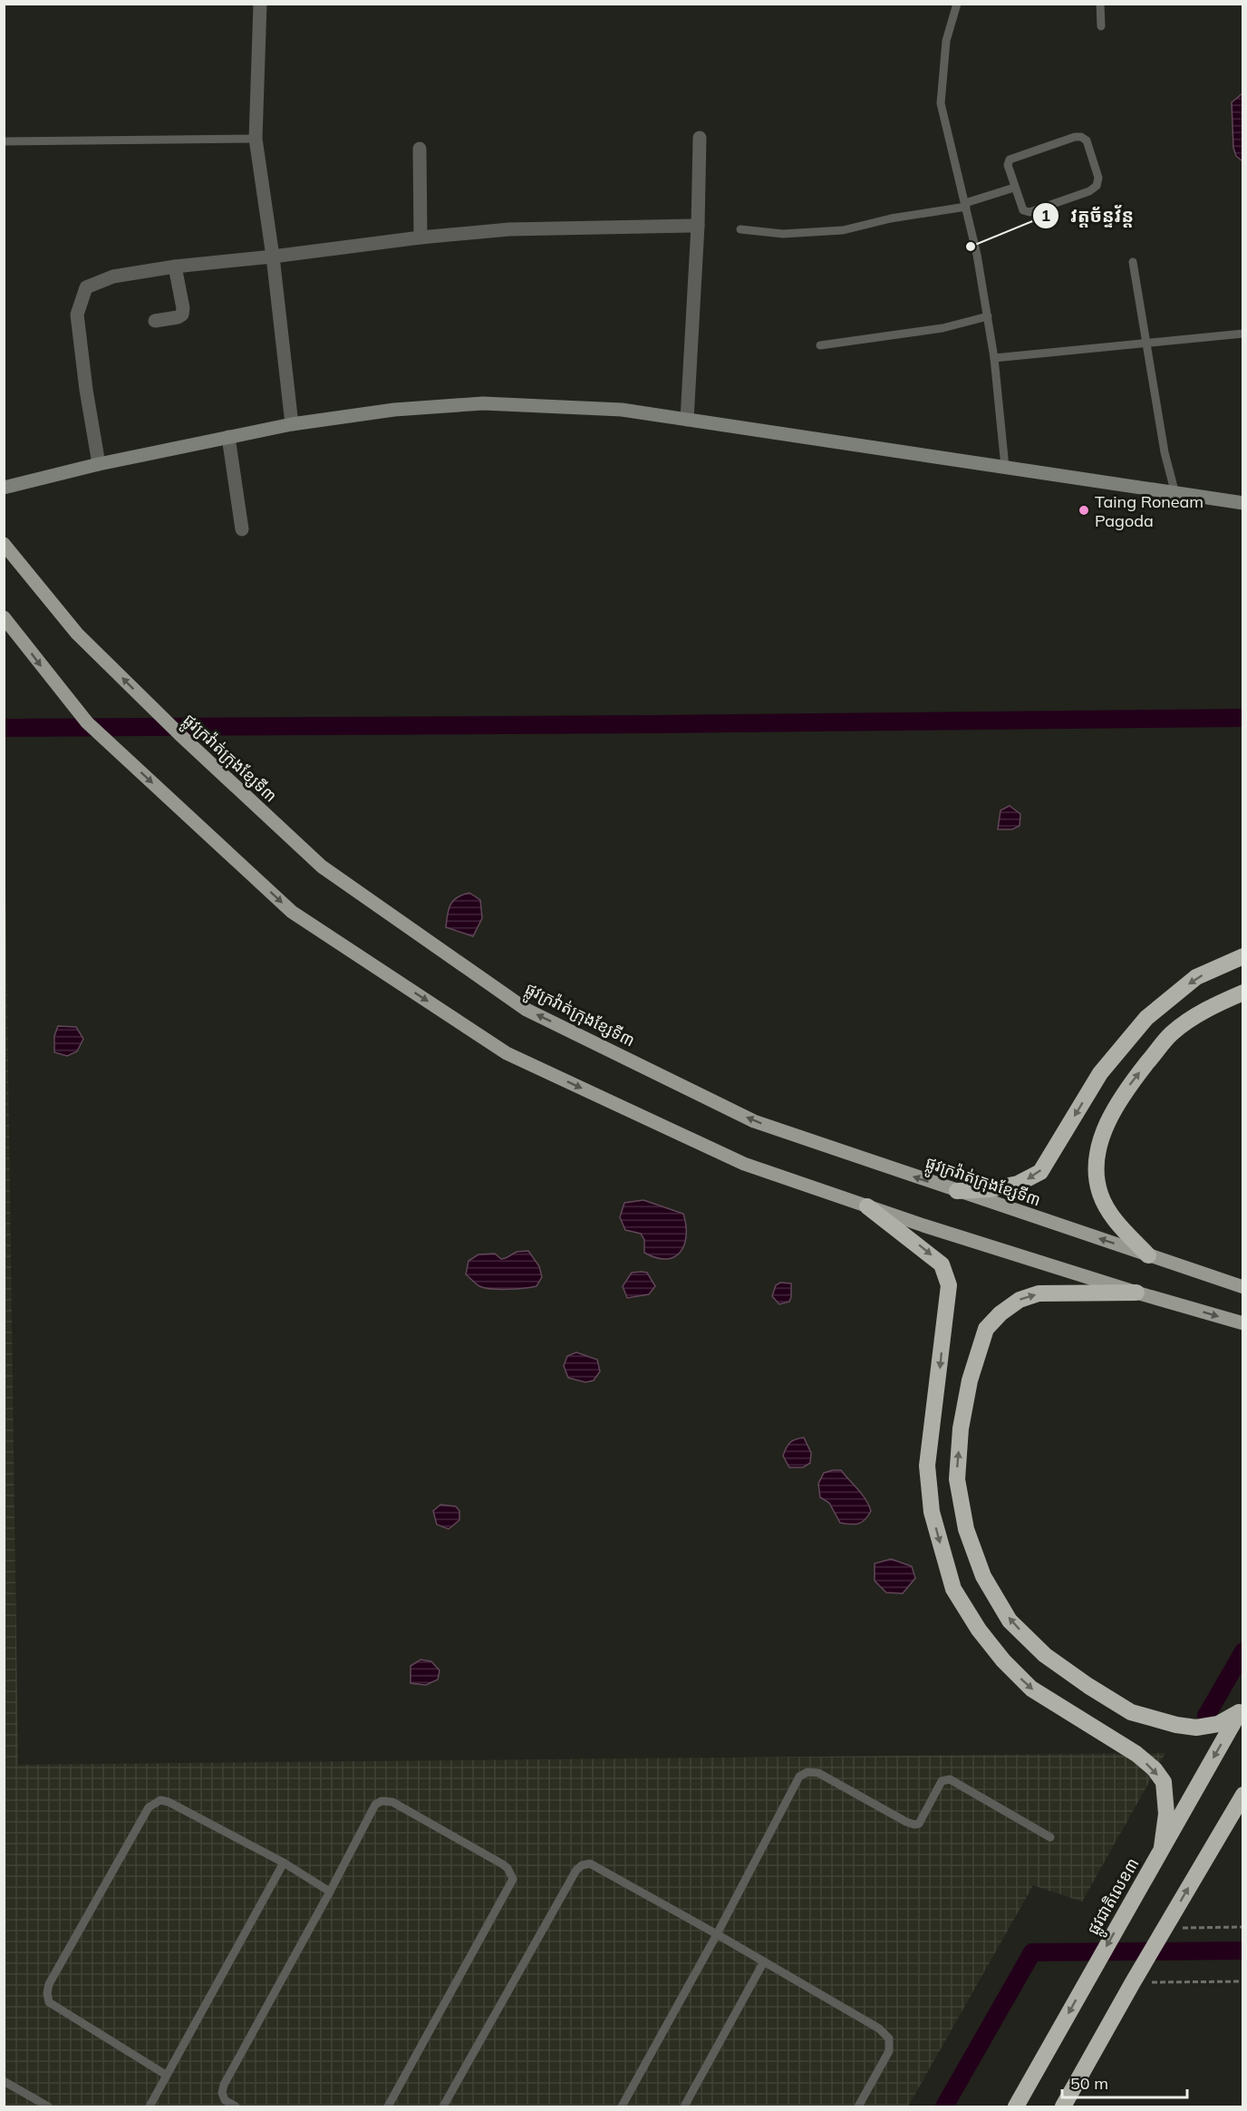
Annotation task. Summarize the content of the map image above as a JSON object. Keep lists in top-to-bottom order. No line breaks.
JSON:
{"streets":{"highway":["ផ្លូវជាតិលេខ៣"],"main road":["ផ្លូវក្រវ៉ាត់ក្រុងខ្សែទី៣"]},"places":["វត្តច័ន្ទវ័ន្ត","Taing Roneam Pagoda"],"scale_bar":"50 m"}
